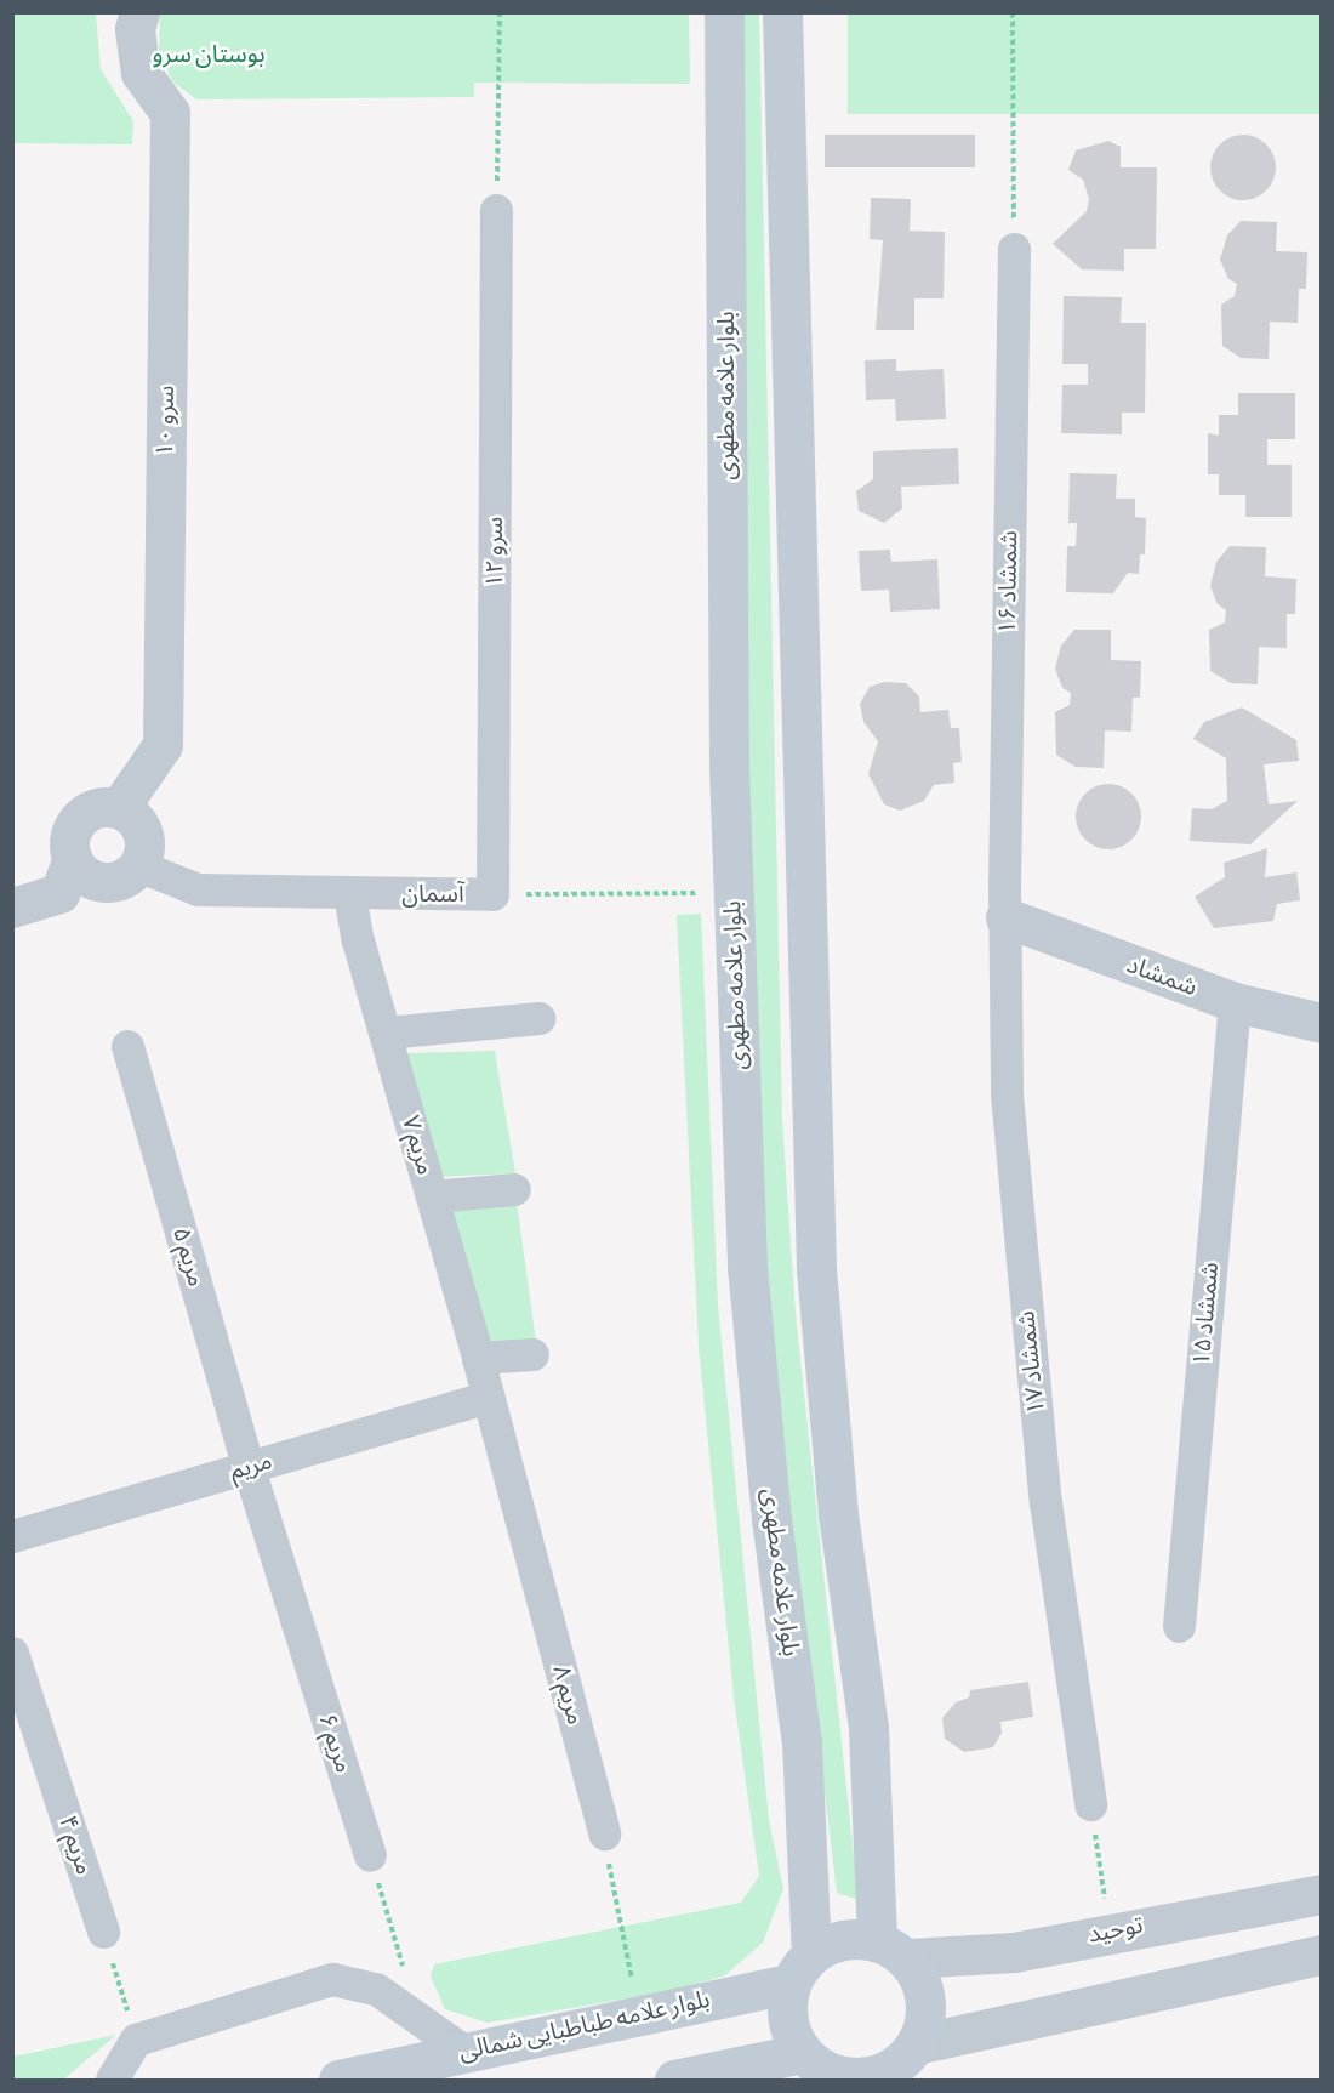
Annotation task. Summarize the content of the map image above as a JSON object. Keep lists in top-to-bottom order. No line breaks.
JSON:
{"streets":{"main road":["بلوار علامه مطهری","بلوار علامه طباطبایی شمالی"],"street":["سرو ۱۰","سرو ۱۲","شمشاد ۱۶","آسمان","شمشاد","مریم ۷","مریم ۵","شمشاد ۱۵","شمشاد ۱۷","مریم","مریم ۸","مریم ۶","مریم ۴","توحید"]},"crossings":[["بلوار علامه مطهری","آسمان"],["بلوار علامه مطهری","توحید"],["بلوار علامه مطهری","بلوار علامه طباطبایی شمالی"],["سرو ۱۰","آسمان"],["سرو ۱۲","آسمان"],["شمشاد ۱۶","شمشاد"],["شمشاد ۱۶","شمشاد ۱۷"],["آسمان","مریم ۷"],["شمشاد","شمشاد ۱۵"],["شمشاد","شمشاد ۱۷"],["مریم ۷","مریم"],["مریم ۷","مریم ۸"],["مریم ۵","مریم"],["مریم ۵","مریم ۶"],["مریم","مریم ۸"],["مریم","مریم ۶"],["توحید","بلوار علامه طباطبایی شمالی"]],"parks":["بوستان سرو"]}
